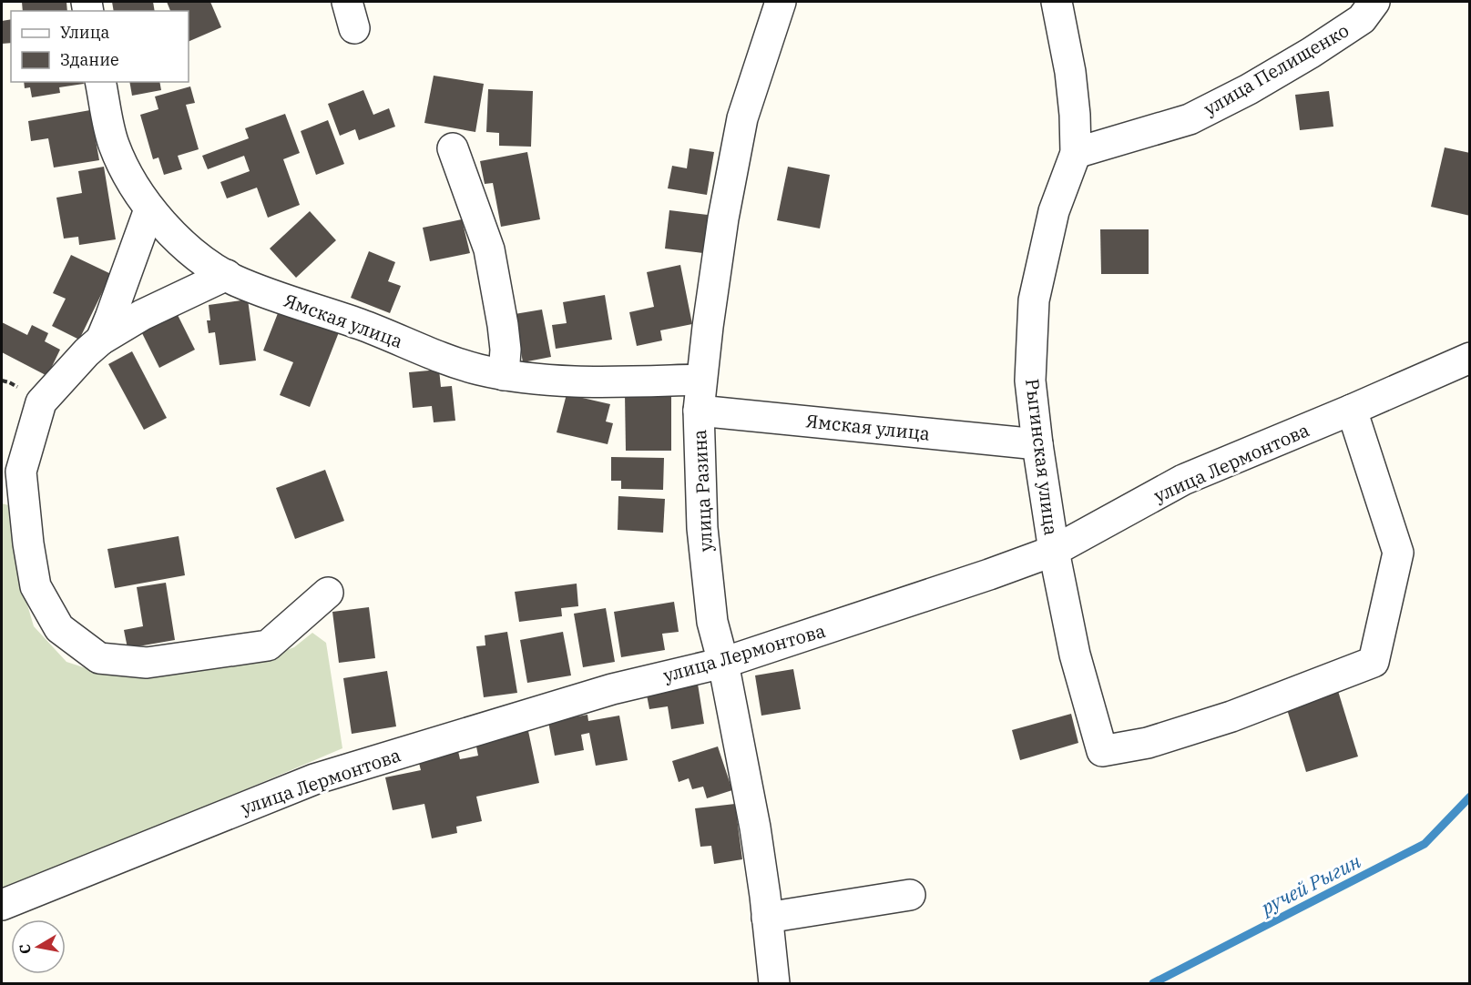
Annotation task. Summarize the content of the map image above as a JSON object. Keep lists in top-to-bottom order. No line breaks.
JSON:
{"streets":{"street":["улица Пелищенко","Ямская улица","Рыгинская улица","улица Лермонтова","улица Разина"]},"crossings":[["улица Пелищенко","Рыгинская улица"],["Ямская улица","Рыгинская улица"],["Ямская улица","улица Разина"],["Рыгинская улица","улица Лермонтова"],["улица Лермонтова","улица Разина"]],"water":["ручей Рыгин"],"legend":["Улица","Здание"],"north":"left"}
